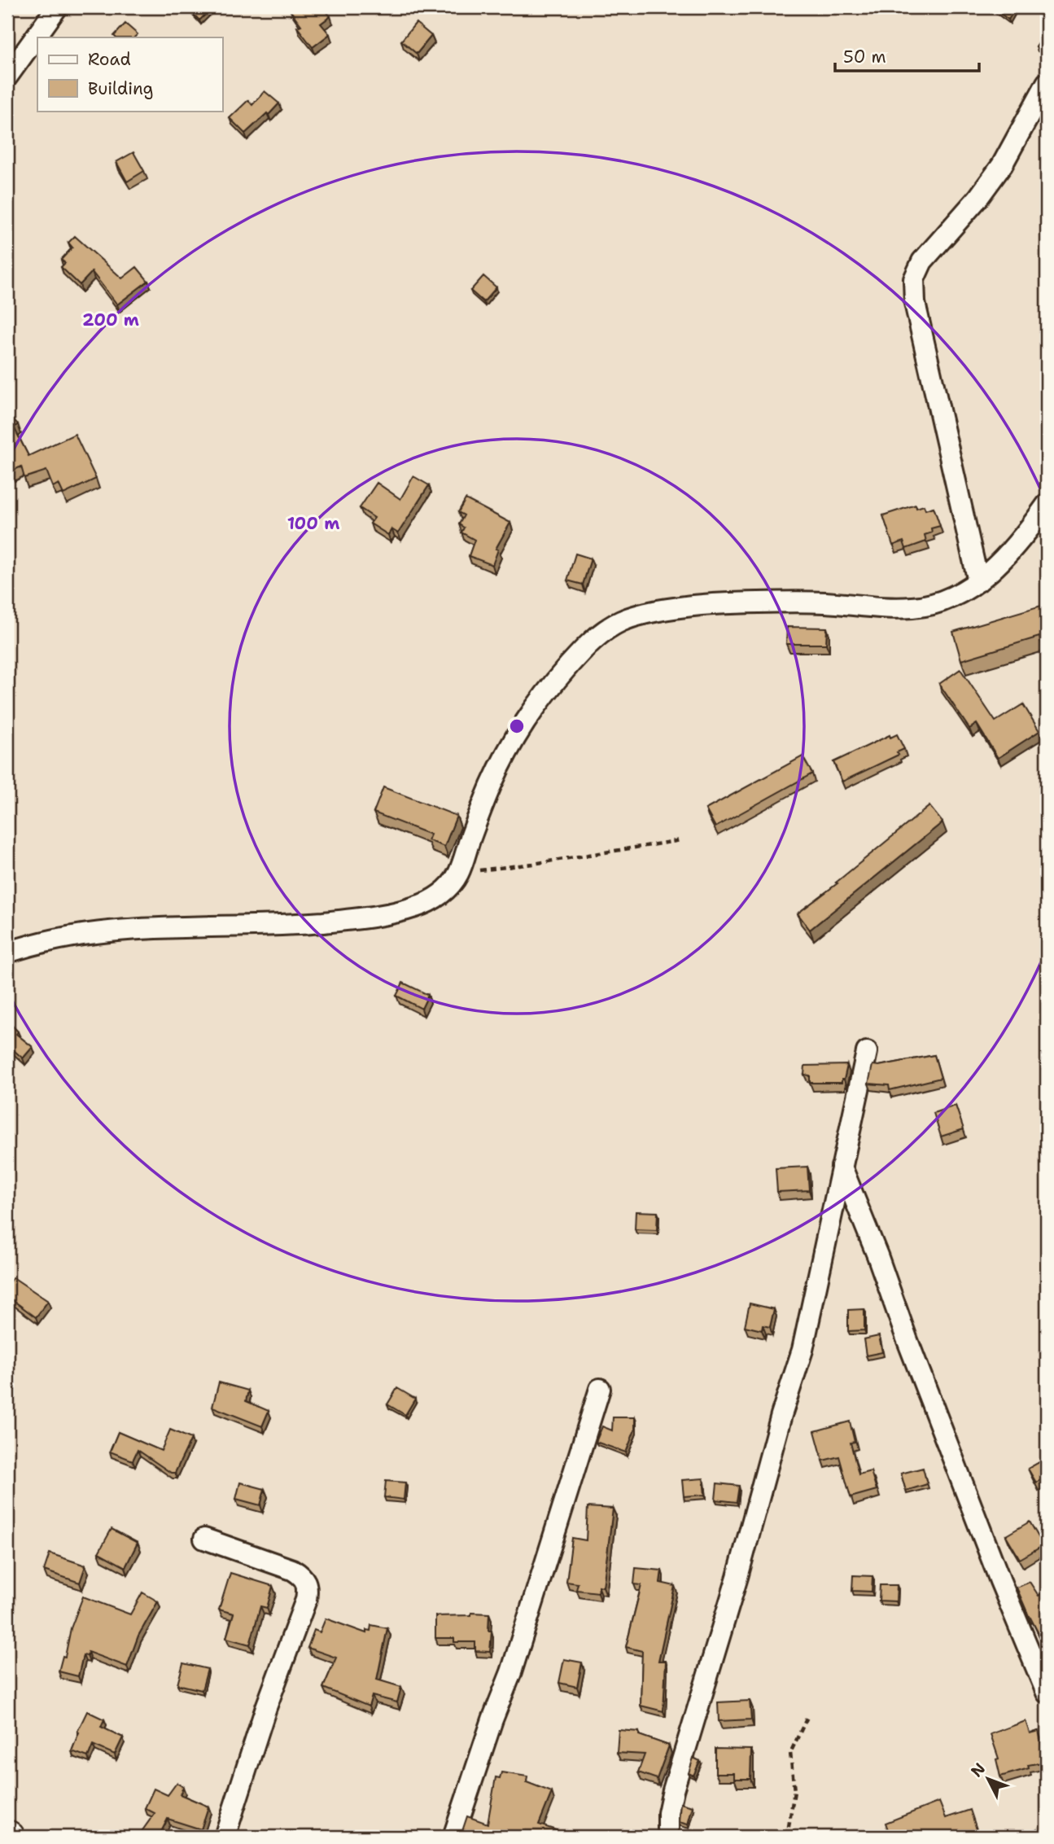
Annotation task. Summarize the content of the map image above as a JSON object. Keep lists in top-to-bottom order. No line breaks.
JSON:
{"legend":["Road","Building"],"scale_bar":"50 m","north":"top left","rings":["200 m","100 m"]}
